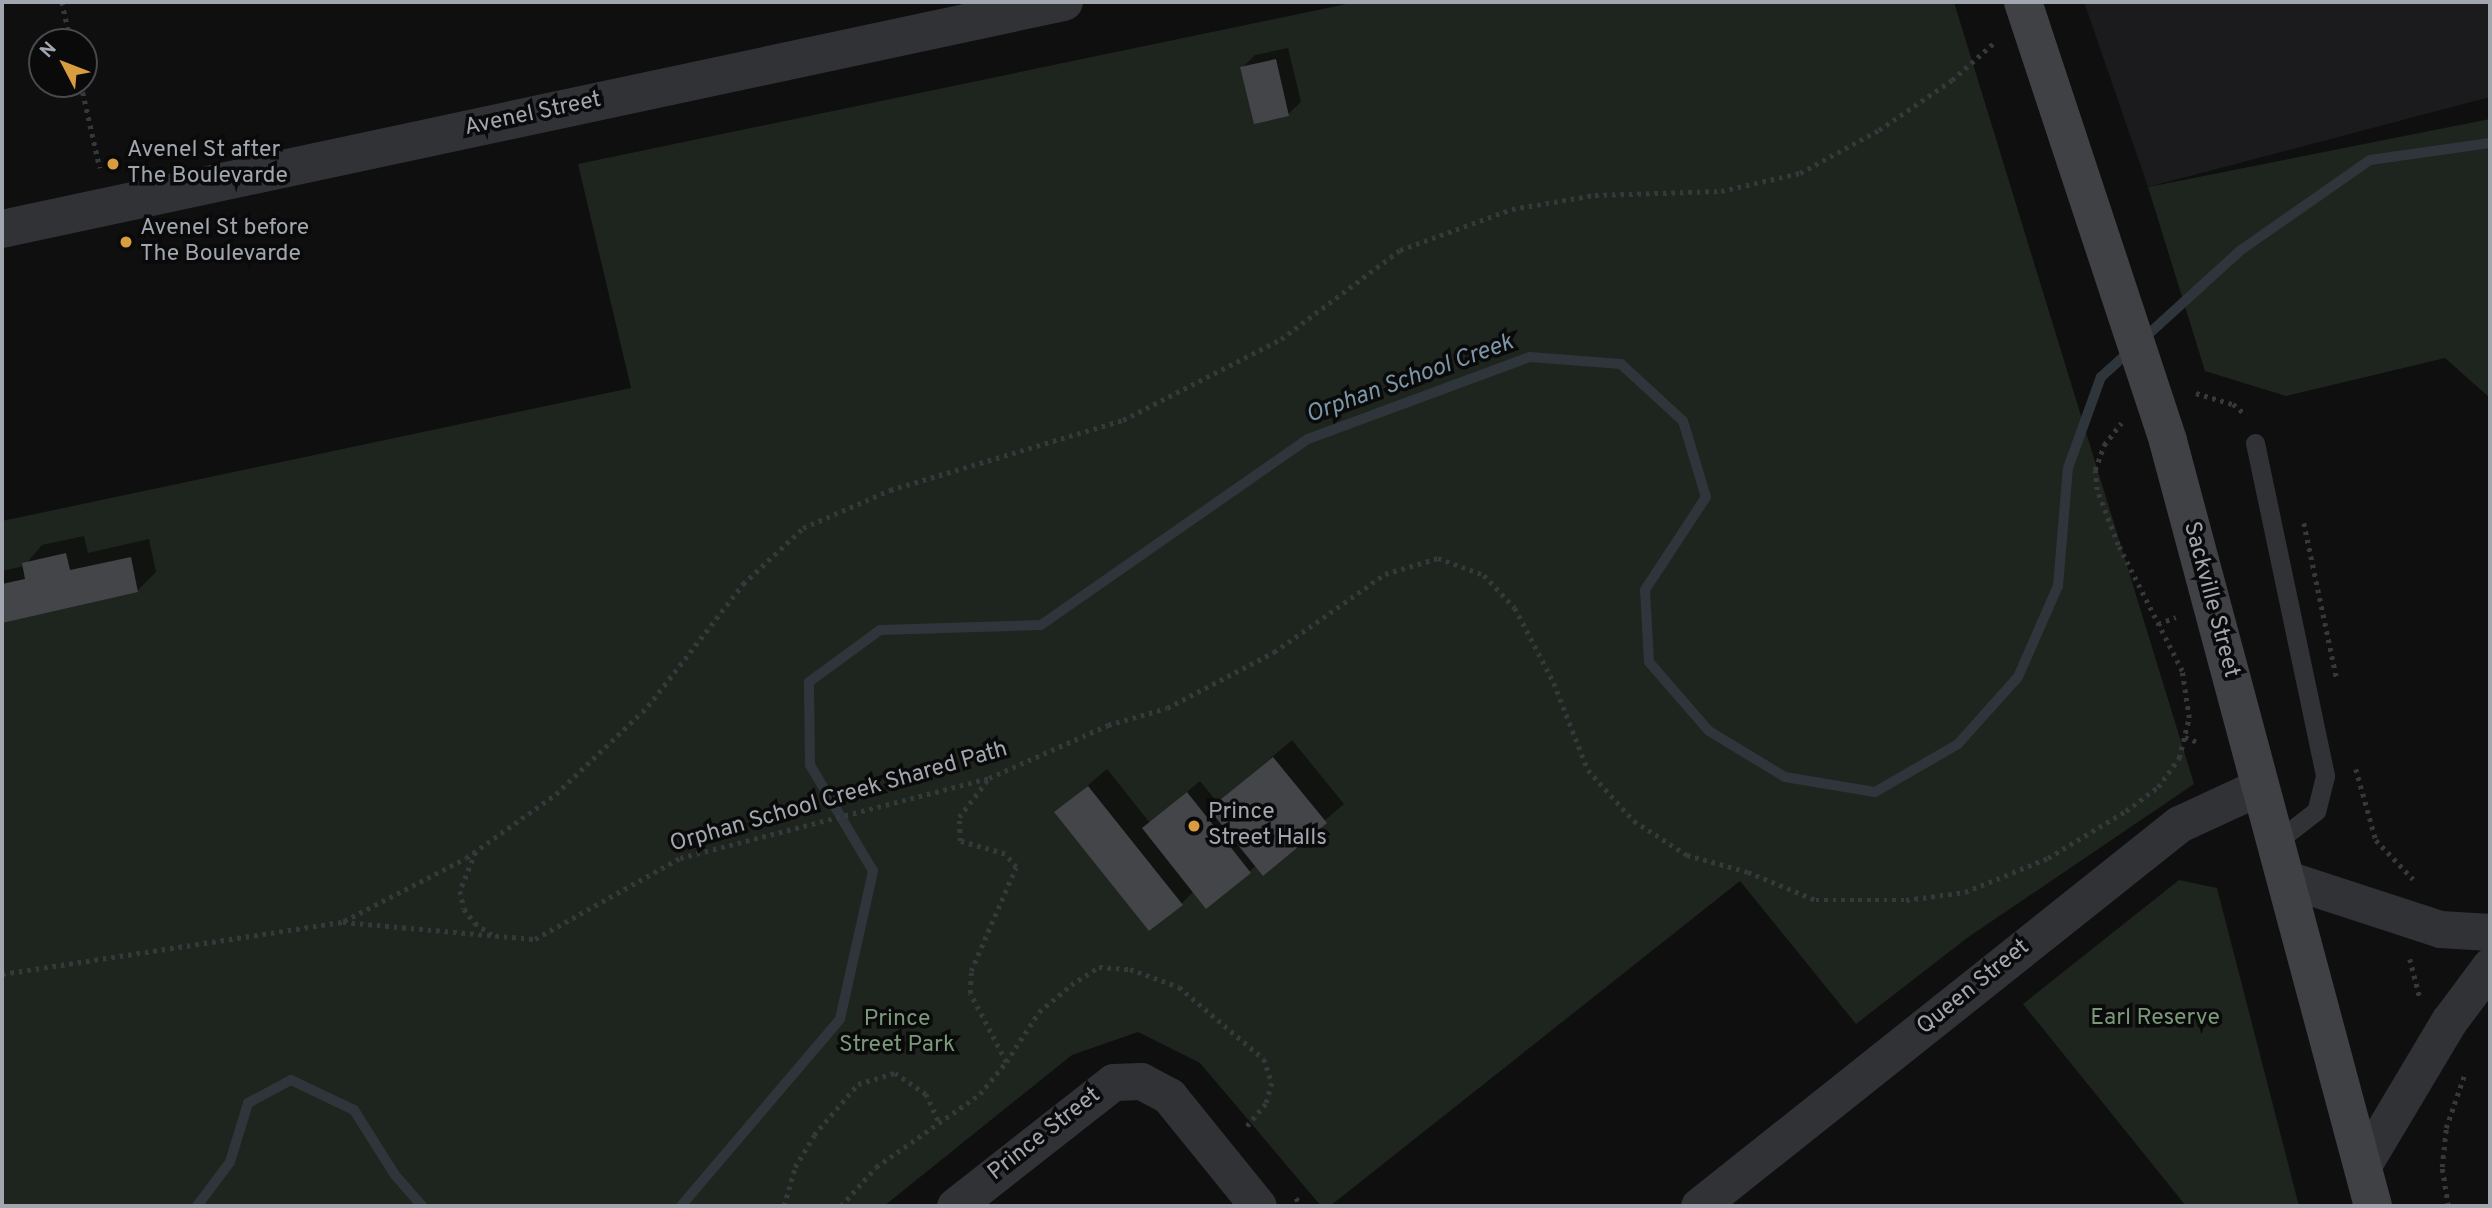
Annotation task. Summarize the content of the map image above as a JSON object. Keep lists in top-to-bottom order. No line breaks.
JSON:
{"streets":{"main road":["Sackville Street"],"street":["Avenel Street","Queen Street","Prince Street"],"path":["Orphan School Creek Shared Path"]},"crossings":[["Sackville Street","Queen Street"]],"water":["Orphan School Creek"],"parks":["Earl Reserve","Prince Street Park"],"places":["Avenel St after The Boulevarde","Avenel St before The Boulevarde","Prince Street Halls"],"north":"top left"}
